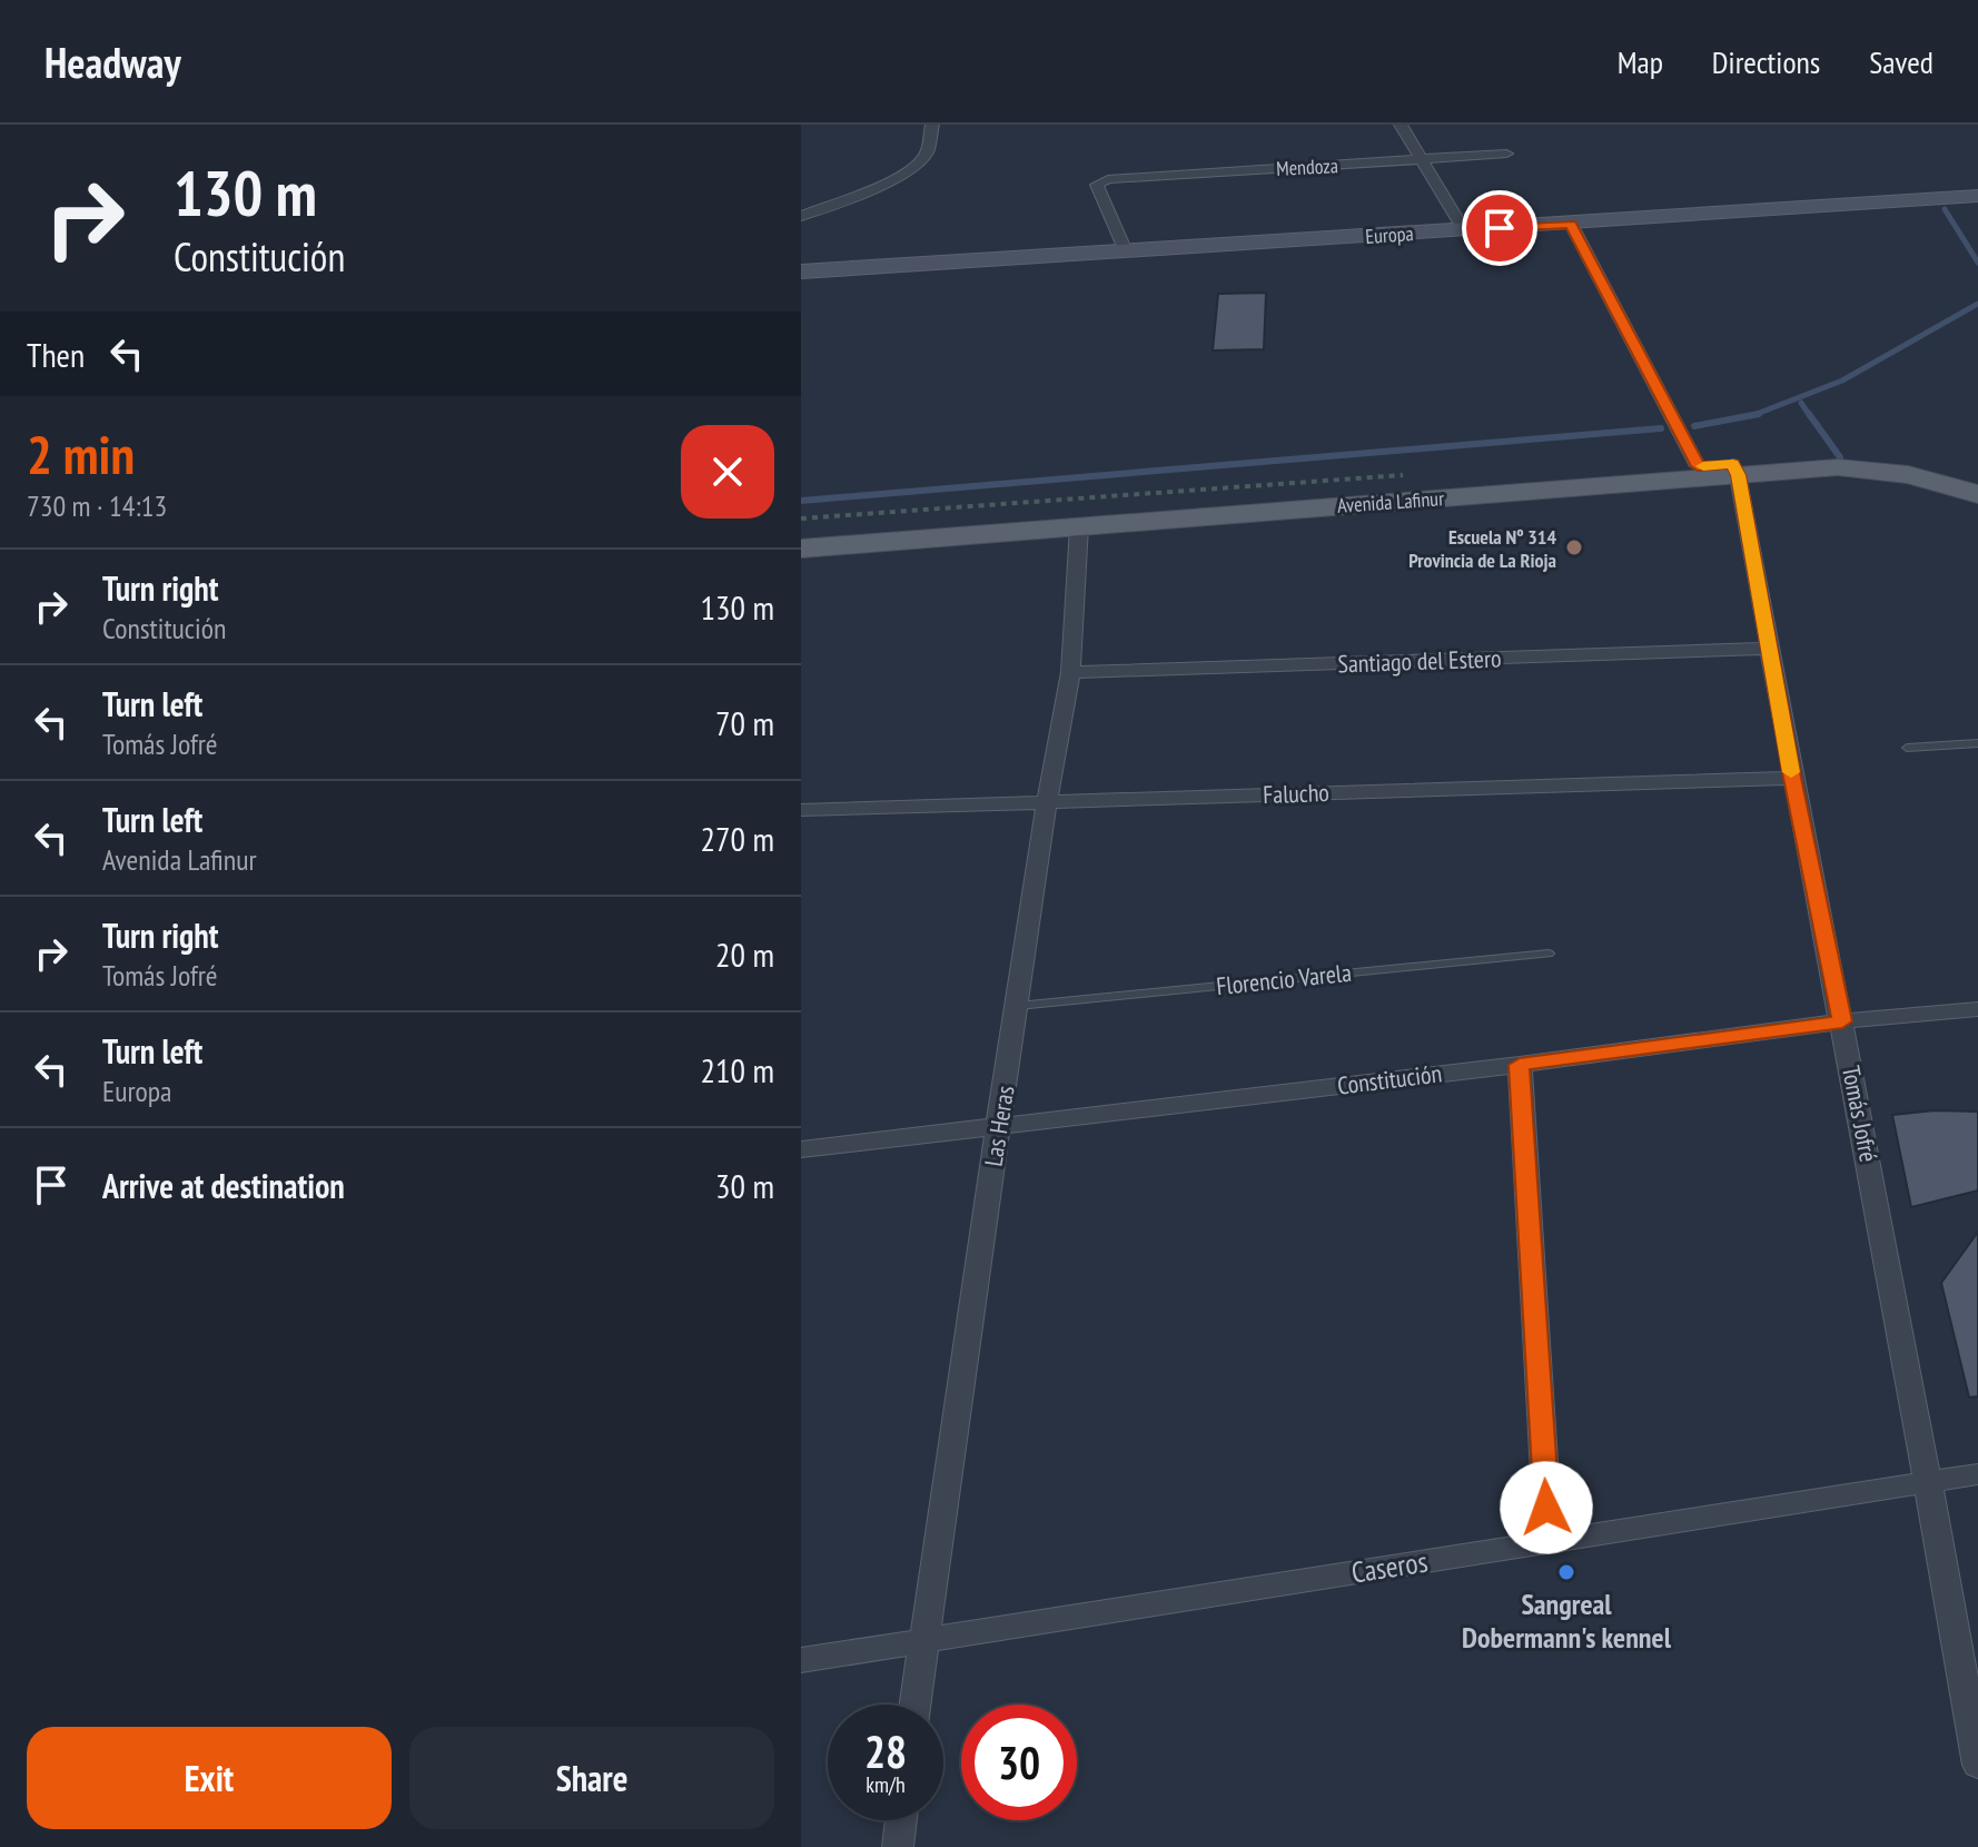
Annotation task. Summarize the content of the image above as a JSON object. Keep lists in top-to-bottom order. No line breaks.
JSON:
{"streets":{"main road":["Europa","Avenida Lafinur"],"street":["Mendoza","Santiago del Estero","Falucho","Constitución","Tomás Jofré","Las Heras","Caseros"],"lane":["Florencio Varela"]},"crossings":[["Mendoza","Europa"],["Avenida Lafinur","Tomás Jofré"],["Avenida Lafinur","Las Heras"],["Santiago del Estero","Tomás Jofré"],["Santiago del Estero","Las Heras"],["Falucho","Tomás Jofré"],["Falucho","Las Heras"],["Florencio Varela","Las Heras"],["Constitución","Tomás Jofré"],["Constitución","Las Heras"],["Tomás Jofré","Caseros"],["Las Heras","Caseros"]],"places":["Escuela Nº 314 Provincia de La Rioja","Sangreal Dobermann's kennel"],"page":{"header":"Headway","nav":["Map","Directions","Saved"],"turn":["130 m","Constitución"],"then":"Then","heading":["2 min","730 m · 14:13"],"list":[{"name":"Turn right","note":"Constitución","value":"130 m"},{"name":"Turn left","note":"Tomás Jofré","value":"70 m"},{"name":"Turn left","note":"Avenida Lafinur","value":"270 m"},{"name":"Turn right","note":"Tomás Jofré","value":"20 m"},{"name":"Turn left","note":"Europa","value":"210 m"},{"name":"Arrive at destination","value":"30 m"}],"speed":"28 km/h","limit":"30","buttons":["Exit","Share"]}}
